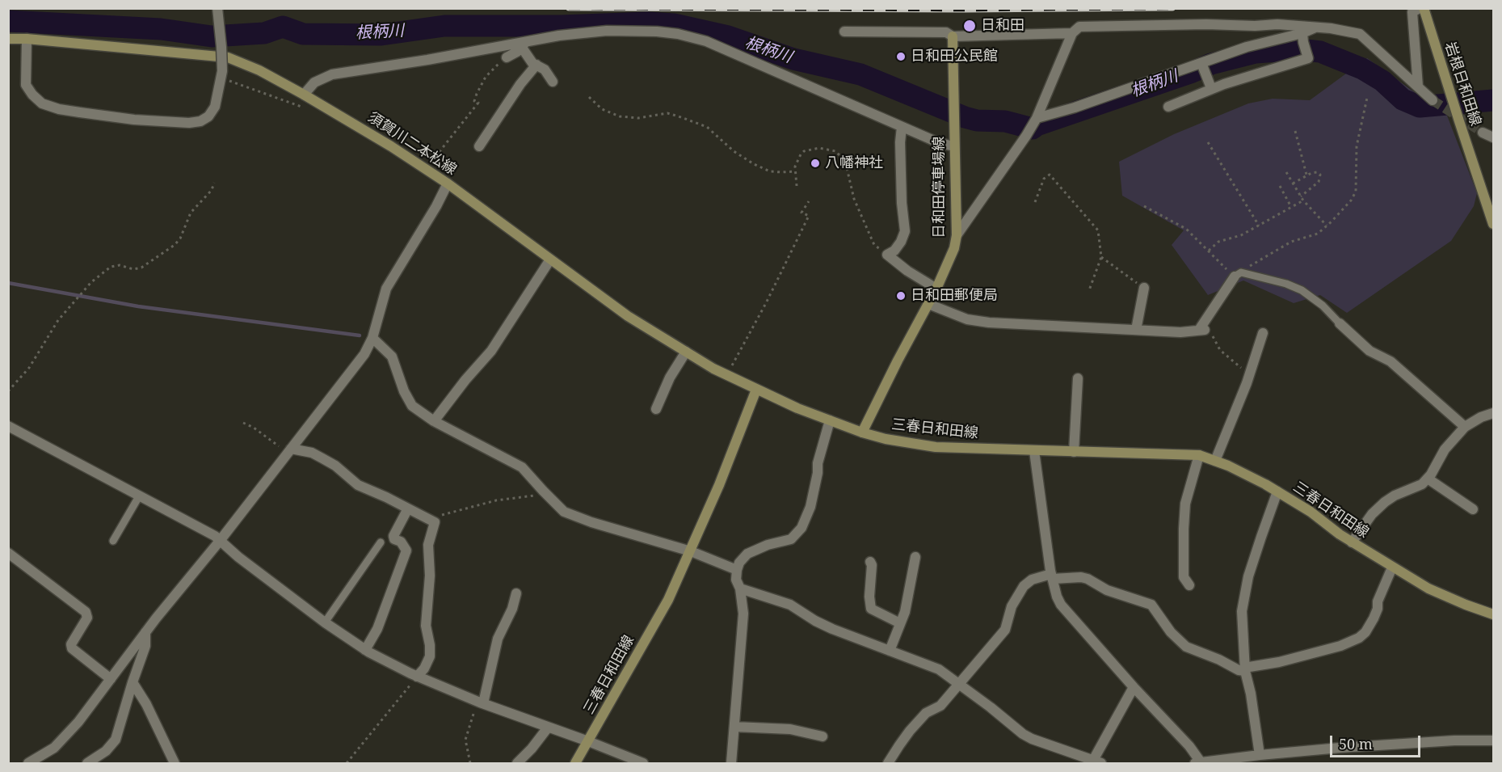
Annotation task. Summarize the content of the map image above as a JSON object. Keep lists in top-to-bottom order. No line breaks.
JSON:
{"streets":{"main road":["岩根日和田線","須賀川二本松線","日和田停車場線","三春日和田線"]},"crossings":[["須賀川二本松線","三春日和田線"],["日和田停車場線","三春日和田線"]],"water":["根柄川"],"places":["日和田","日和田公民館","八幡神社","日和田郵便局"],"scale_bar":"50 m"}
